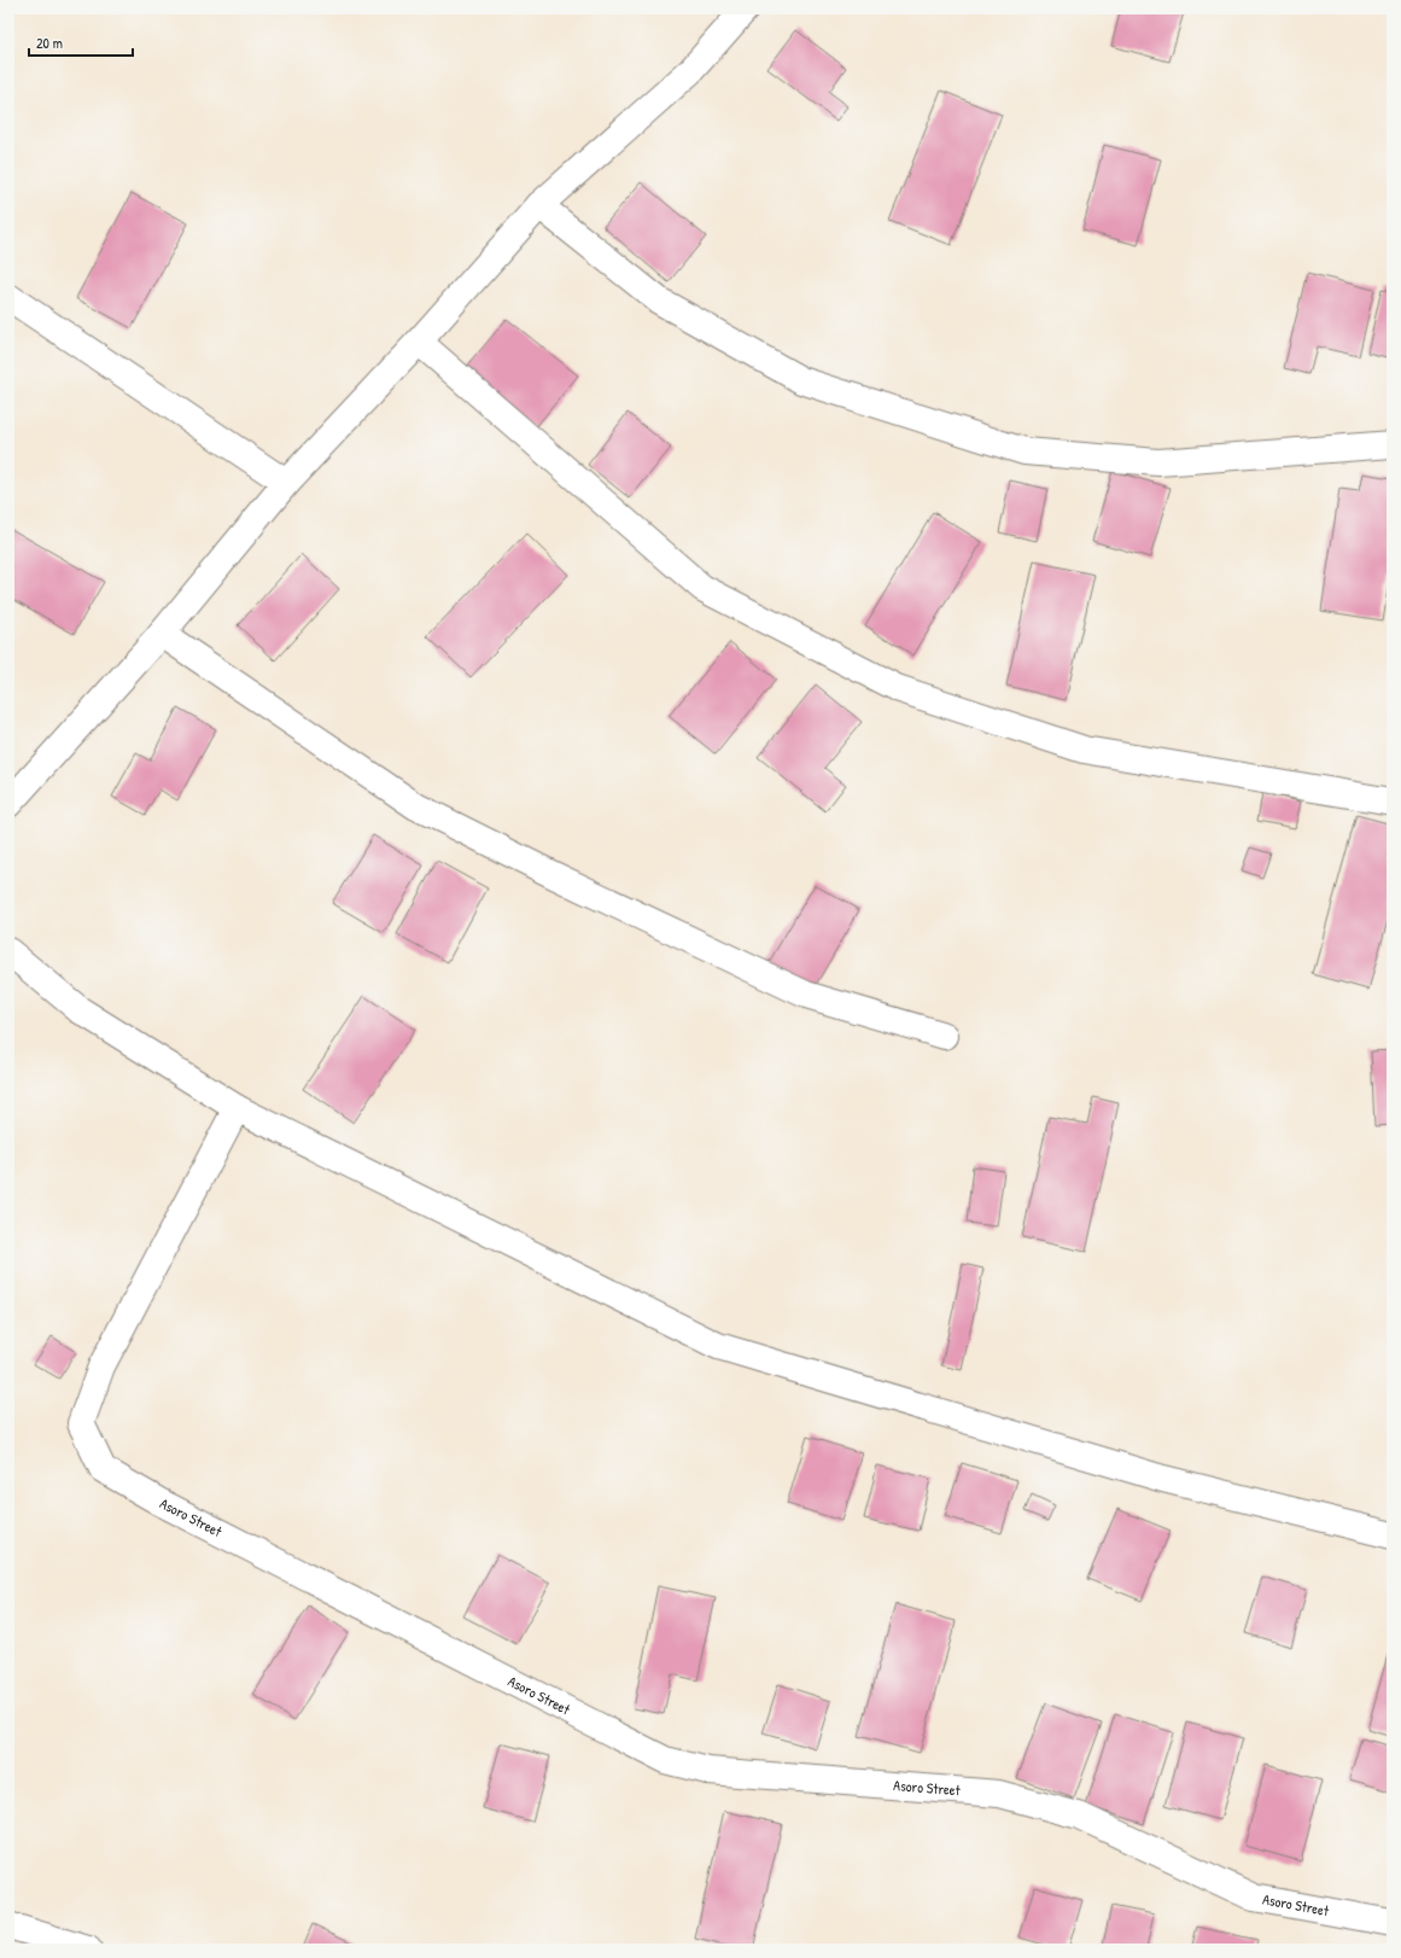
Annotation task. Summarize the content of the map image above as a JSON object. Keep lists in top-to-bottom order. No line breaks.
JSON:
{"streets":{"street":["Asoro Street"]},"scale_bar":"20 m"}
